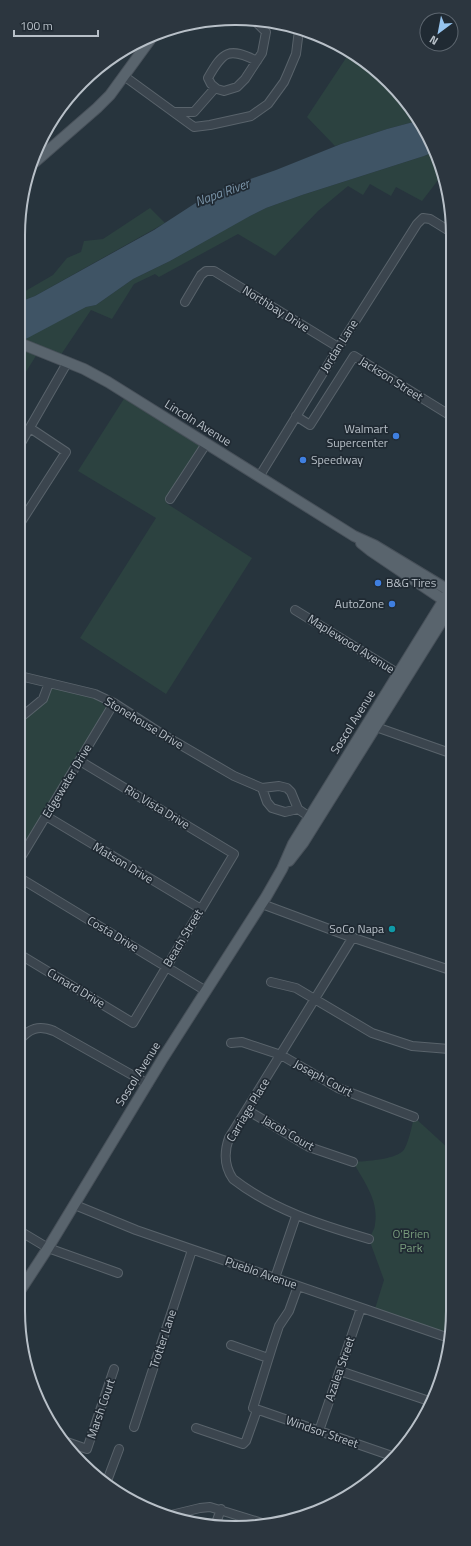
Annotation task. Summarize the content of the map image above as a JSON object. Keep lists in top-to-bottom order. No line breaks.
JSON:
{"streets":{"main road":["Lincoln Avenue","Soscol Avenue"],"street":["Northbay Drive","Jordan Lane","Jackson Street","Maplewood Avenue","Stonehouse Drive","Edgewater Drive","Rio Vista Drive","Matson Drive","Costa Drive","Beach Street","Cunard Drive","Joseph Court","Carriage Place","Jacob Court","Pueblo Avenue","Trotter Lane","Azalea Street","Marsh Court","Windsor Street"]},"crossings":[["Northbay Drive","Jordan Lane"],["Jordan Lane","Jackson Street"],["Jordan Lane","Lincoln Avenue"],["Maplewood Avenue","Soscol Avenue"],["Soscol Avenue","Costa Drive"],["Soscol Avenue","Pueblo Avenue"],["Stonehouse Drive","Edgewater Drive"],["Edgewater Drive","Rio Vista Drive"],["Edgewater Drive","Matson Drive"],["Rio Vista Drive","Beach Street"],["Matson Drive","Beach Street"],["Costa Drive","Beach Street"],["Beach Street","Cunard Drive"],["Joseph Court","Carriage Place"],["Carriage Place","Jacob Court"],["Pueblo Avenue","Trotter Lane"],["Pueblo Avenue","Azalea Street"],["Azalea Street","Windsor Street"]],"water":["Napa River"],"parks":["O'Brien Park"],"places":["Walmart Supercenter","Speedway","B&G Tires","AutoZone","SoCo Napa"],"scale_bar":"100 m","north":"bottom left"}
